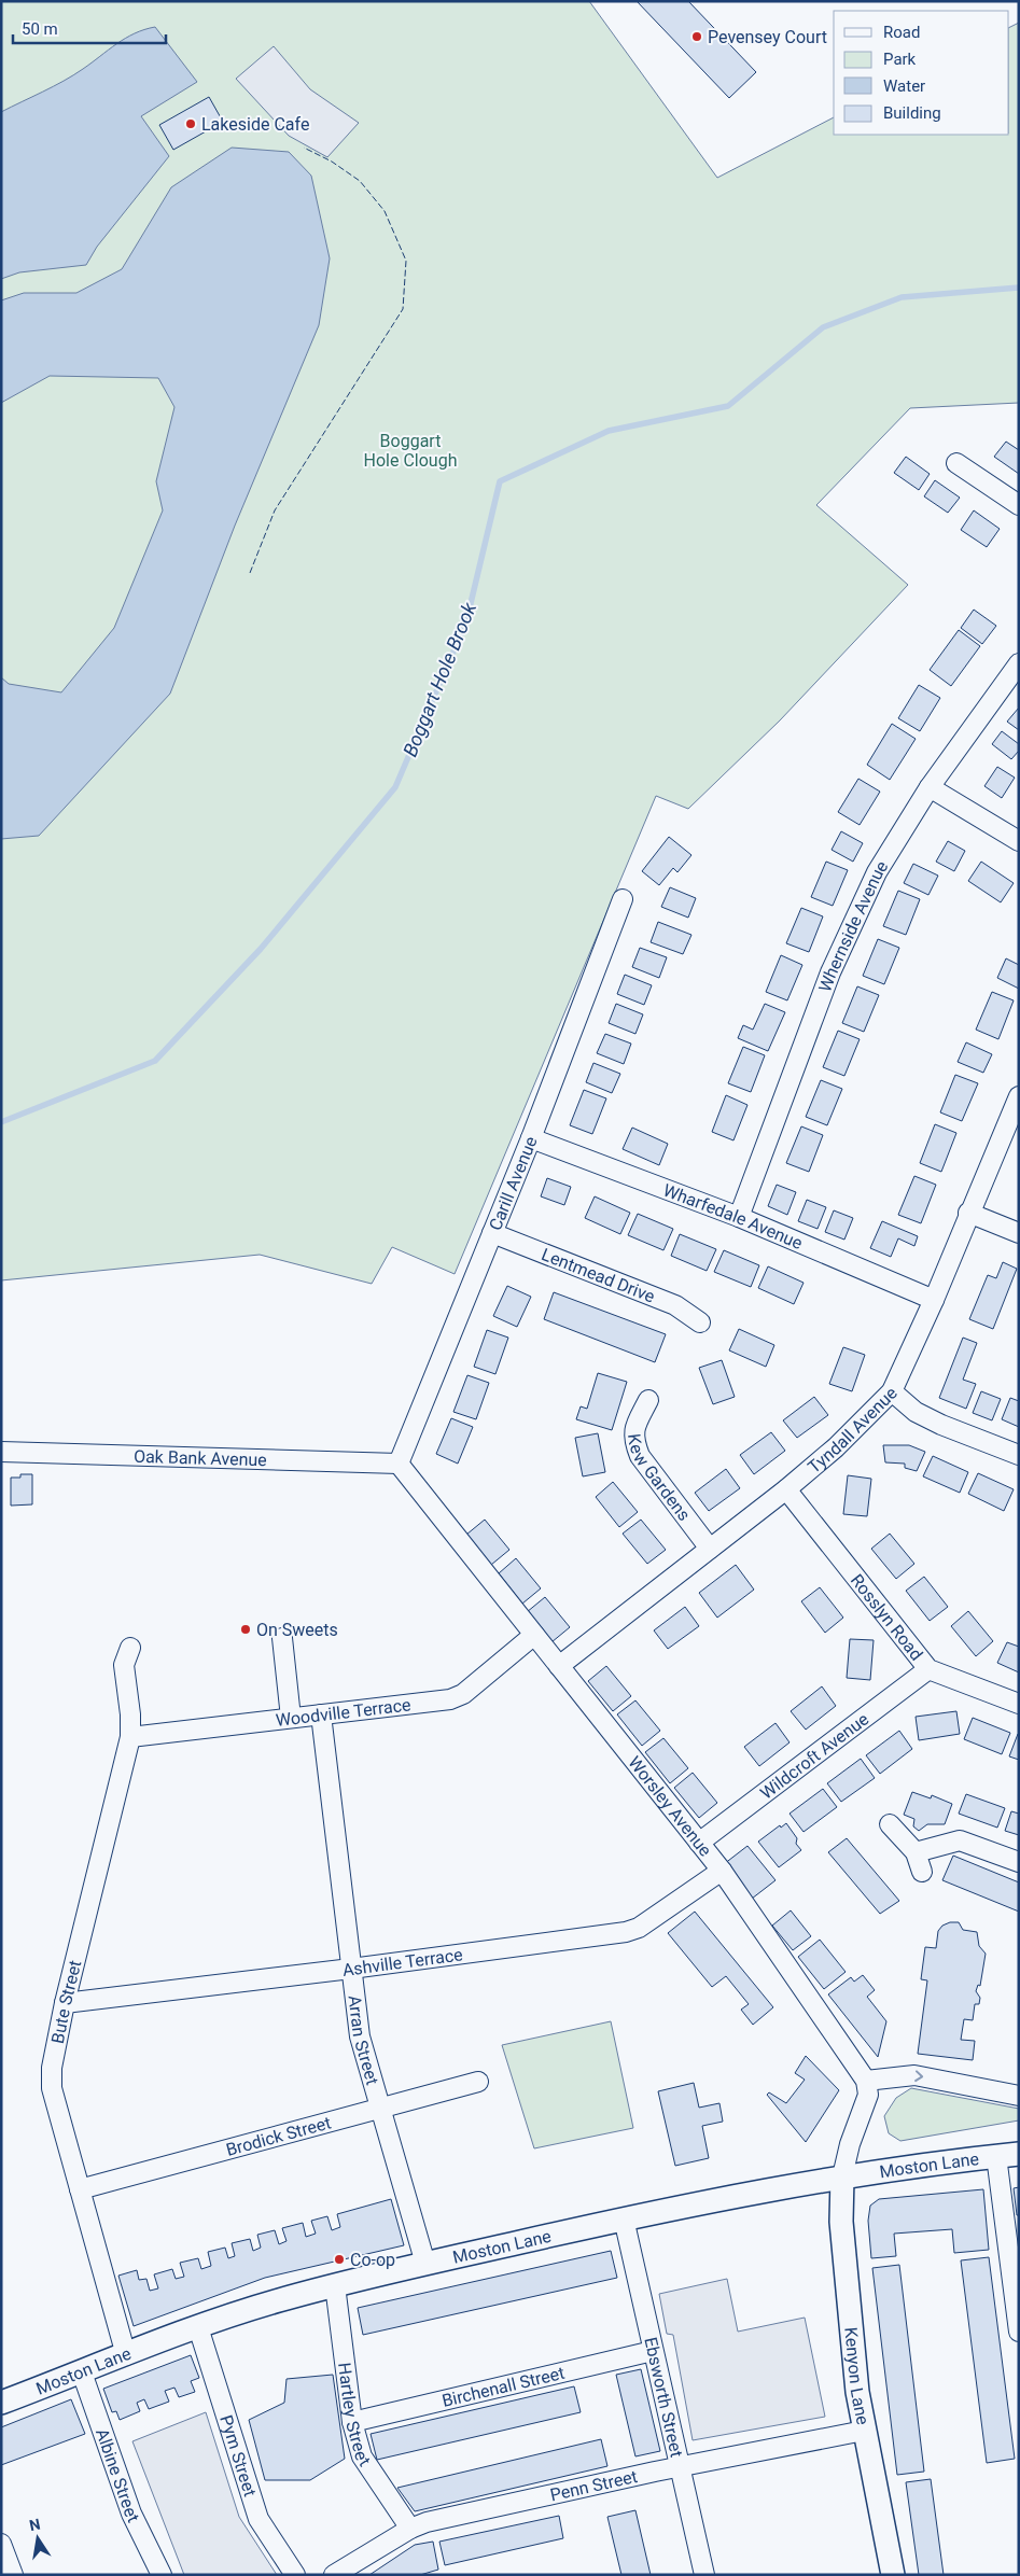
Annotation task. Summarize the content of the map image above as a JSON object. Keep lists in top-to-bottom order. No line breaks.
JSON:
{"streets":{"street":["Whernside Avenue","Carill Avenue","Wharfedale Avenue","Lentmead Drive","Tyndall Avenue","Oak Bank Avenue","Kew Gardens","Rosslyn Road","Woodville Terrace","Wildcroft Avenue","Worsley Avenue","Ashville Terrace","Bute Street","Arran Street","Brodick Street","Moston Lane","Kenyon Lane","Birchenall Street","Ebsworth Street","Hartley Street","Pym Street","Albine Street","Penn Street"]},"crossings":[["Whernside Avenue","Wharfedale Avenue"],["Carill Avenue","Wharfedale Avenue"],["Carill Avenue","Lentmead Drive"],["Carill Avenue","Oak Bank Avenue"],["Carill Avenue","Worsley Avenue"],["Wharfedale Avenue","Tyndall Avenue"],["Tyndall Avenue","Kew Gardens"],["Tyndall Avenue","Rosslyn Road"],["Tyndall Avenue","Worsley Avenue"],["Oak Bank Avenue","Worsley Avenue"],["Rosslyn Road","Wildcroft Avenue"],["Woodville Terrace","Worsley Avenue"],["Woodville Terrace","Bute Street"],["Woodville Terrace","Arran Street"],["Wildcroft Avenue","Worsley Avenue"],["Worsley Avenue","Ashville Terrace"],["Ashville Terrace","Bute Street"],["Ashville Terrace","Arran Street"],["Bute Street","Brodick Street"],["Bute Street","Moston Lane"],["Arran Street","Brodick Street"],["Arran Street","Moston Lane"],["Moston Lane","Kenyon Lane"],["Moston Lane","Ebsworth Street"],["Moston Lane","Hartley Street"],["Moston Lane","Pym Street"],["Moston Lane","Albine Street"],["Kenyon Lane","Penn Street"],["Birchenall Street","Ebsworth Street"],["Birchenall Street","Hartley Street"],["Ebsworth Street","Penn Street"],["Hartley Street","Penn Street"]],"water":["Boggart Hole Brook"],"parks":["Boggart Hole Clough"],"places":["Pevensey Court","Lakeside Cafe","On Sweets","Co-op"],"legend":["Road","Park","Water","Building"],"scale_bar":"50 m","north":"top"}
